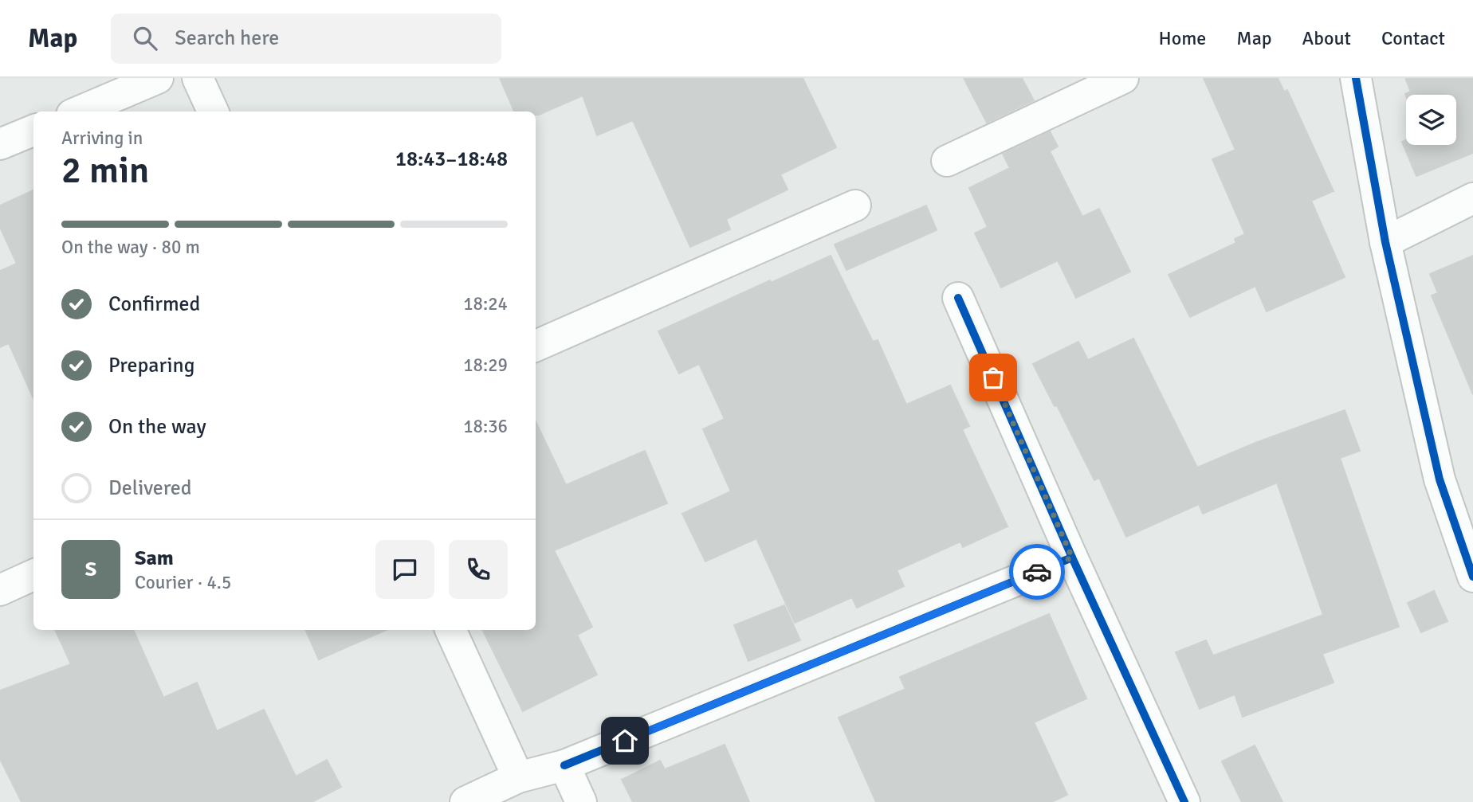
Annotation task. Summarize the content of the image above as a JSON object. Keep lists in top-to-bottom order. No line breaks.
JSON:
{"page":{"header":"Map","search":"Search here","nav":["Home","Map","About","Contact"],"heading":["2 min","Arriving in","18:43–18:48"],"panel":["Sam","Courier · 4.5"],"bar":"On the way · 80 m","list":[["Confirmed","18:24"],["Preparing","18:29"],["On the way","18:36"],"Delivered"],"round":"S"}}
